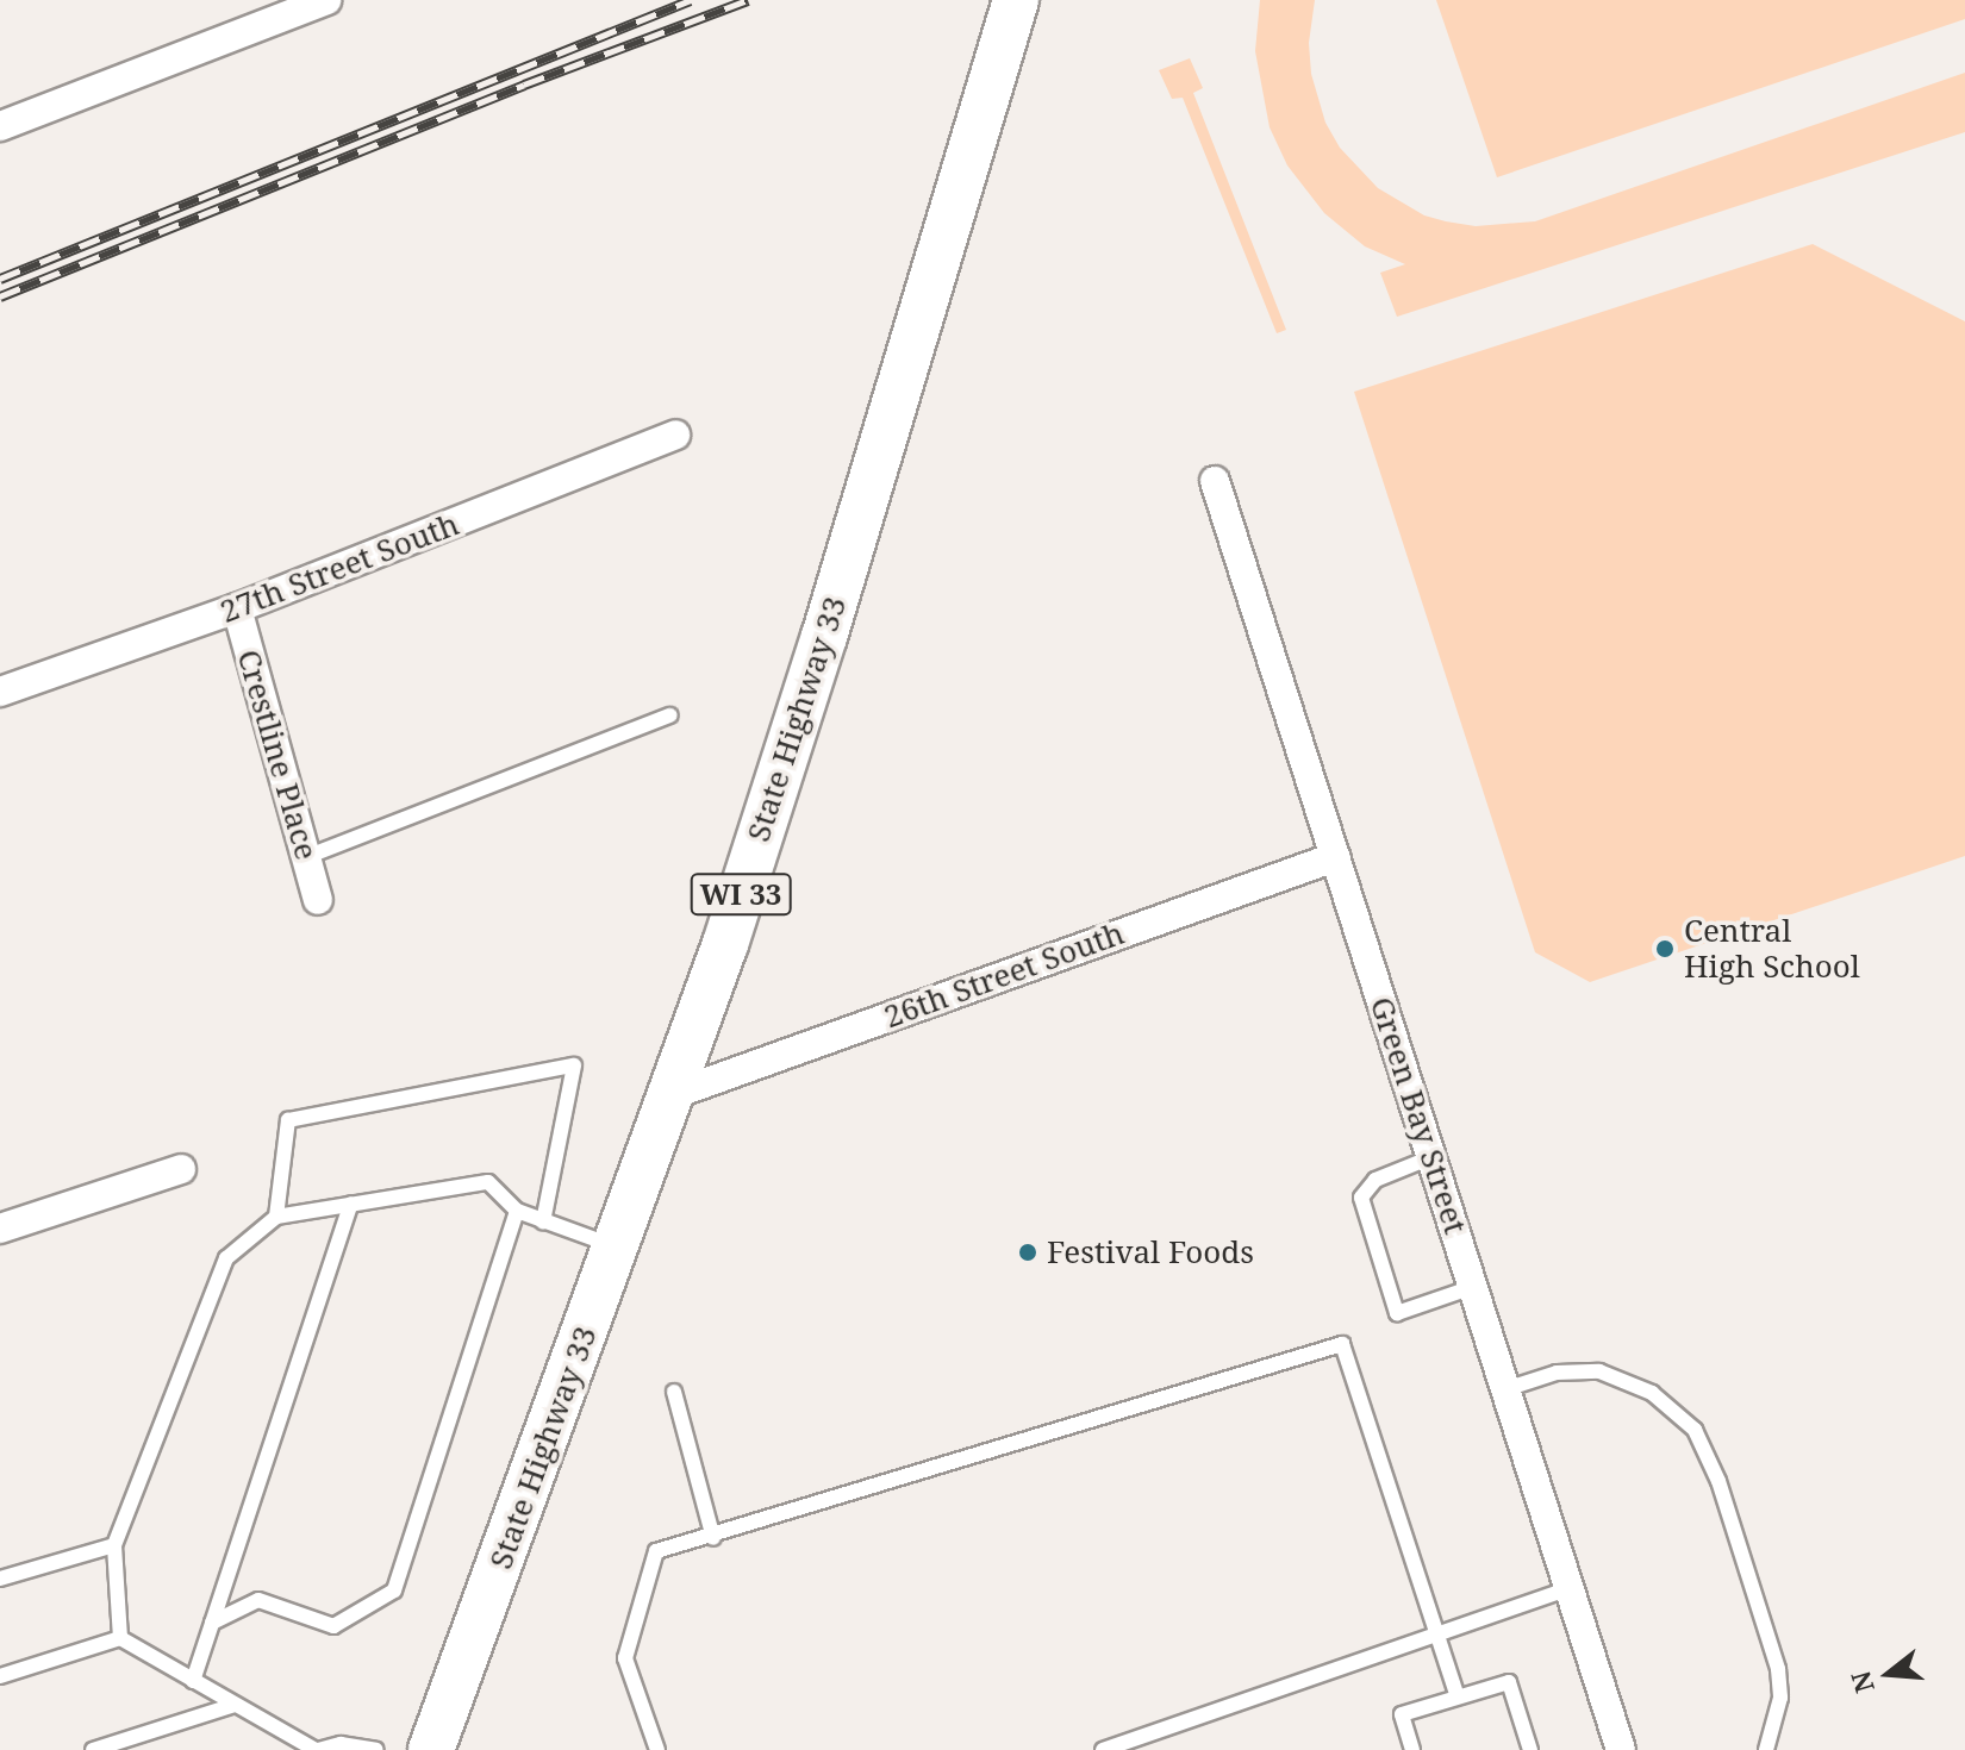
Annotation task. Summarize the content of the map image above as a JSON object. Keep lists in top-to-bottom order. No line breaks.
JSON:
{"streets":{"main road":["State Highway 33","WI 33"],"street":["27th Street South","Crestline Place","26th Street South","Green Bay Street"]},"crossings":[["27th Street South","Crestline Place"],["State Highway 33","26th Street South"],["26th Street South","Green Bay Street"]],"places":["Central High School","Festival Foods"],"north":"left"}
